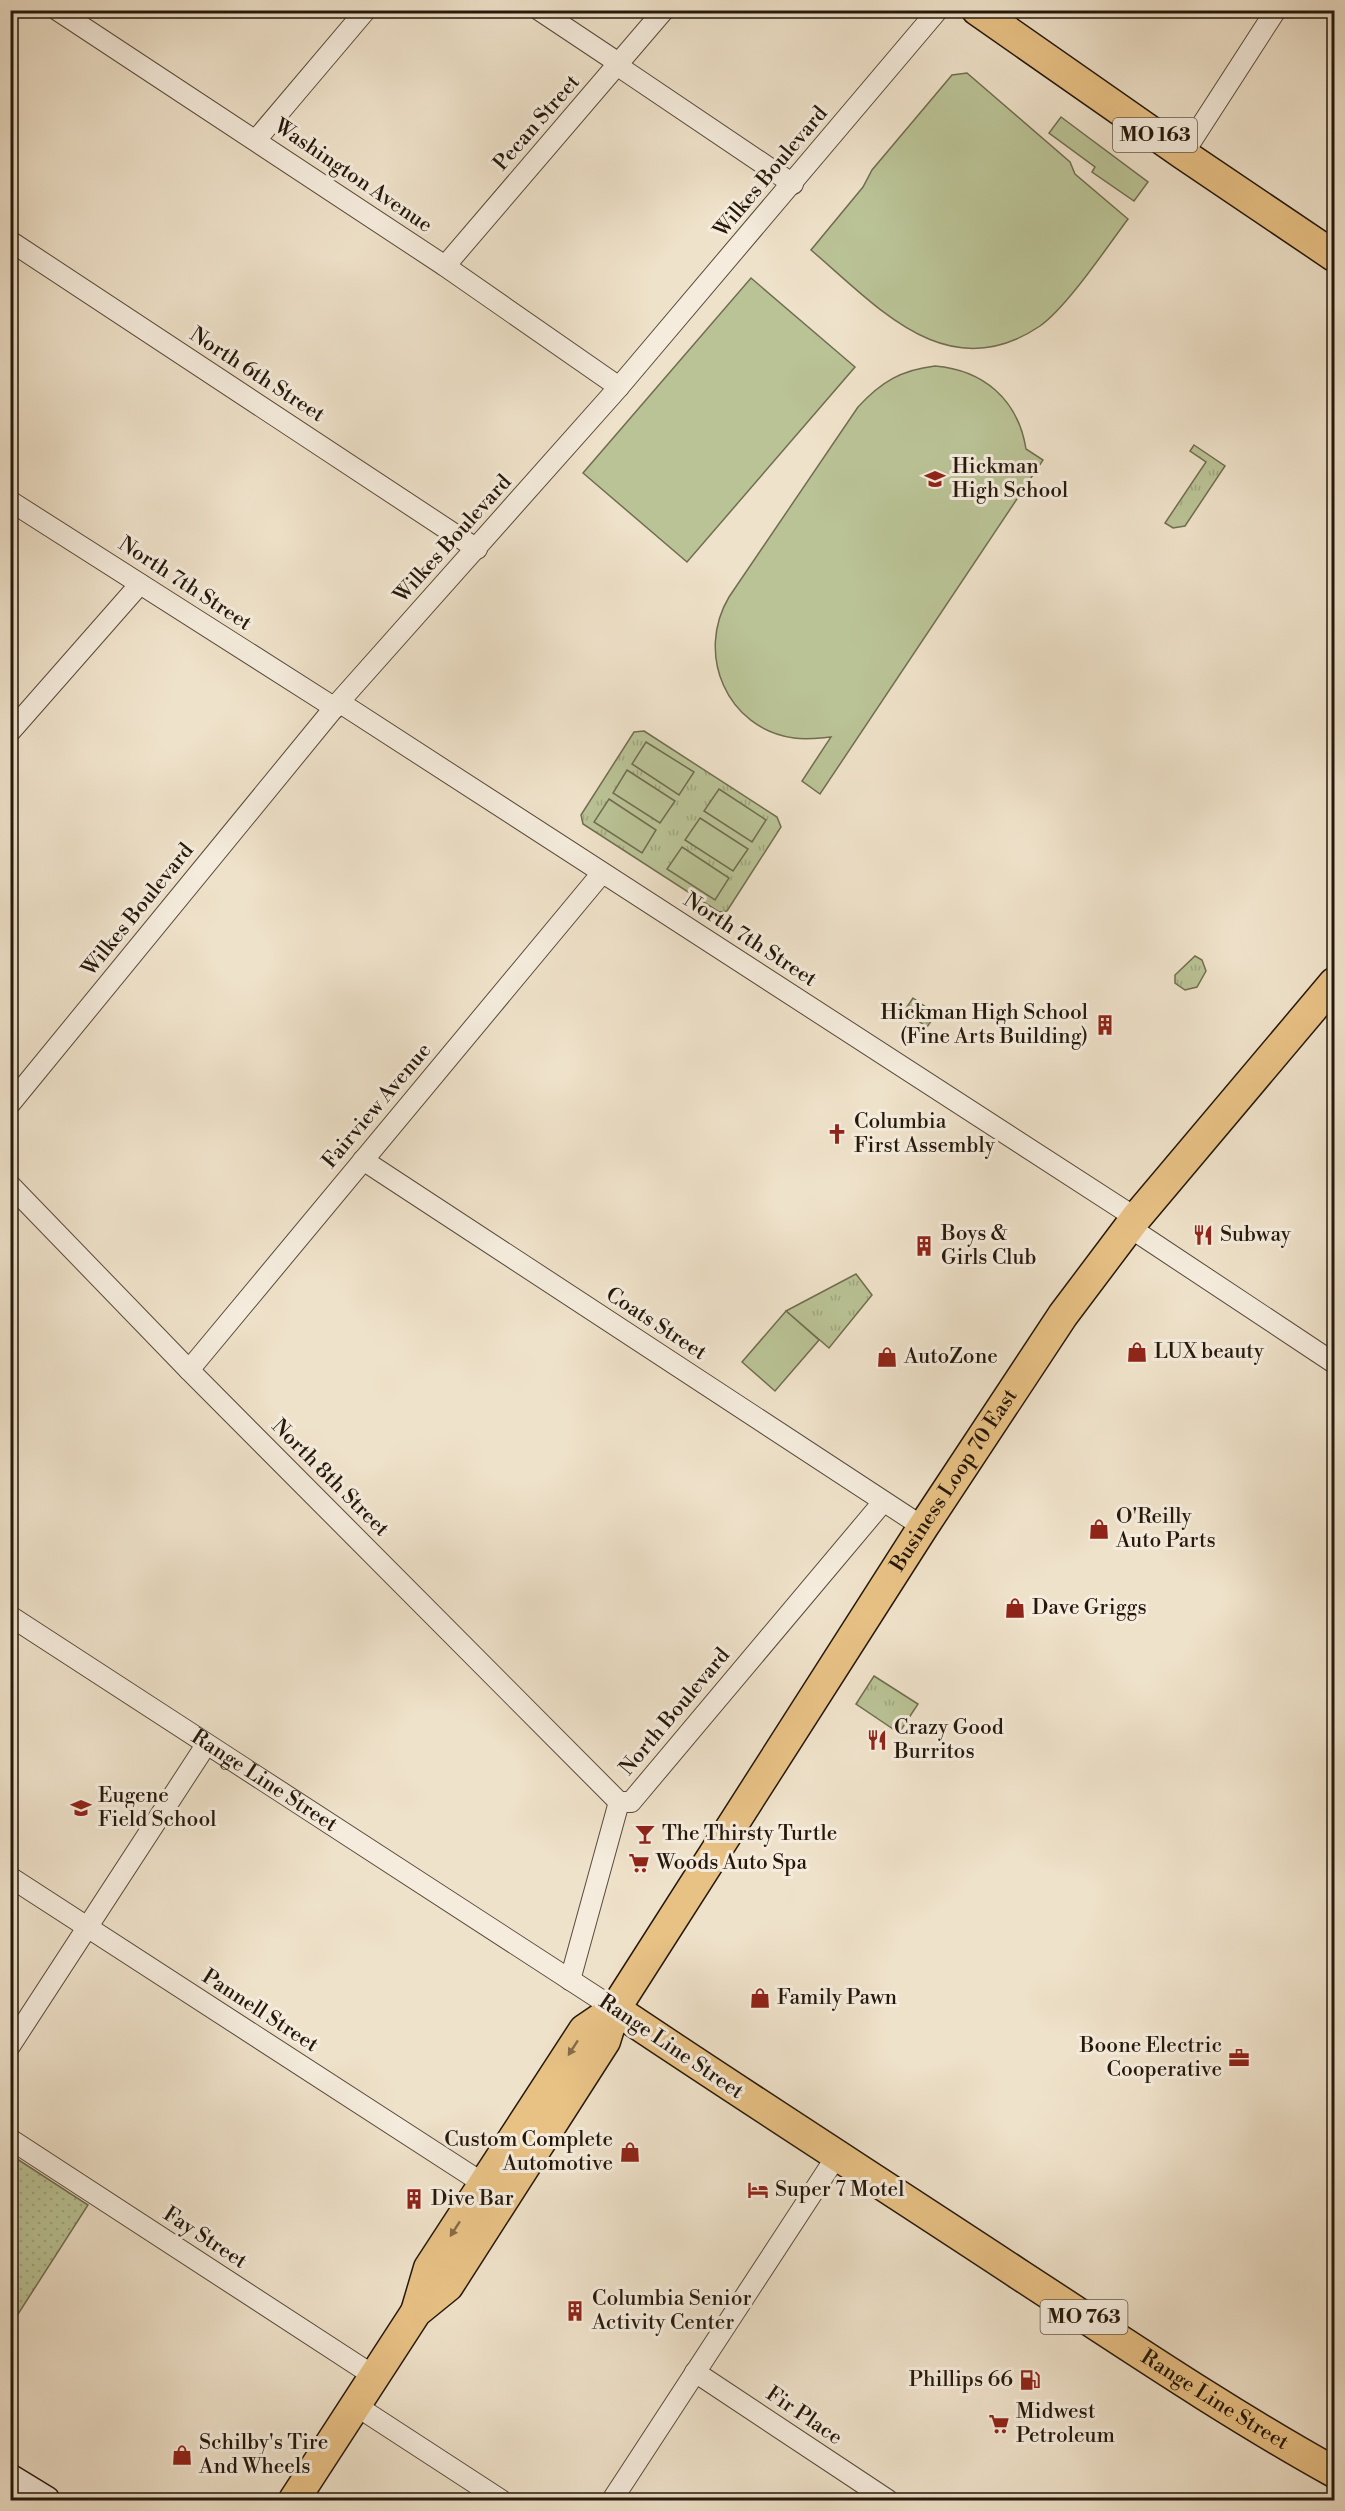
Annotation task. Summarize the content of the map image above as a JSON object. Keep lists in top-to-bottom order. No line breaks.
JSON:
{"streets":{"main road":["MO 163","Business Loop 70 East","Range Line Street","MO 763"],"street":["Pecan Street","Wilkes Boulevard","Washington Avenue","North 6th Street","North 7th Street","Fairview Avenue","Coats Street","North 8th Street","North Boulevard","Pannell Street","Fay Street","Fir Place"]},"crossings":[["Pecan Street","Washington Avenue"],["Wilkes Boulevard","Washington Avenue"],["Wilkes Boulevard","North 6th Street"],["Wilkes Boulevard","North 7th Street"],["North 7th Street","Fairview Avenue"],["North 7th Street","Business Loop 70 East"],["Fairview Avenue","Coats Street"],["Fairview Avenue","North 8th Street"],["Coats Street","Business Loop 70 East"],["Coats Street","North Boulevard"],["North 8th Street","North Boulevard"],["Business Loop 70 East","Range Line Street"],["Business Loop 70 East","Pannell Street"],["Business Loop 70 East","Fay Street"],["North Boulevard","Range Line Street"]],"places":{"school or university":["Hickman High School","Eugene Field School"],"building":["Hickman High School (Fine Arts Building)","Boys & Girls Club","Dive Bar","Columbia Senior Activity Center"],"church":["Columbia First Assembly"],"restaurant":["Subway","Crazy Good Burritos"],"shop":["LUX beauty","AutoZone","O'Reilly Auto Parts","Dave Griggs","Family Pawn","Custom Complete Automotive","Schilby's Tire And Wheels"],"bar":["The Thirsty Turtle"],"supermarket":["Woods Auto Spa","Midwest Petroleum"],"office":["Boone Electric Cooperative"],"hotel":["Super 7 Motel"],"fuel station":["Phillips 66"]}}
